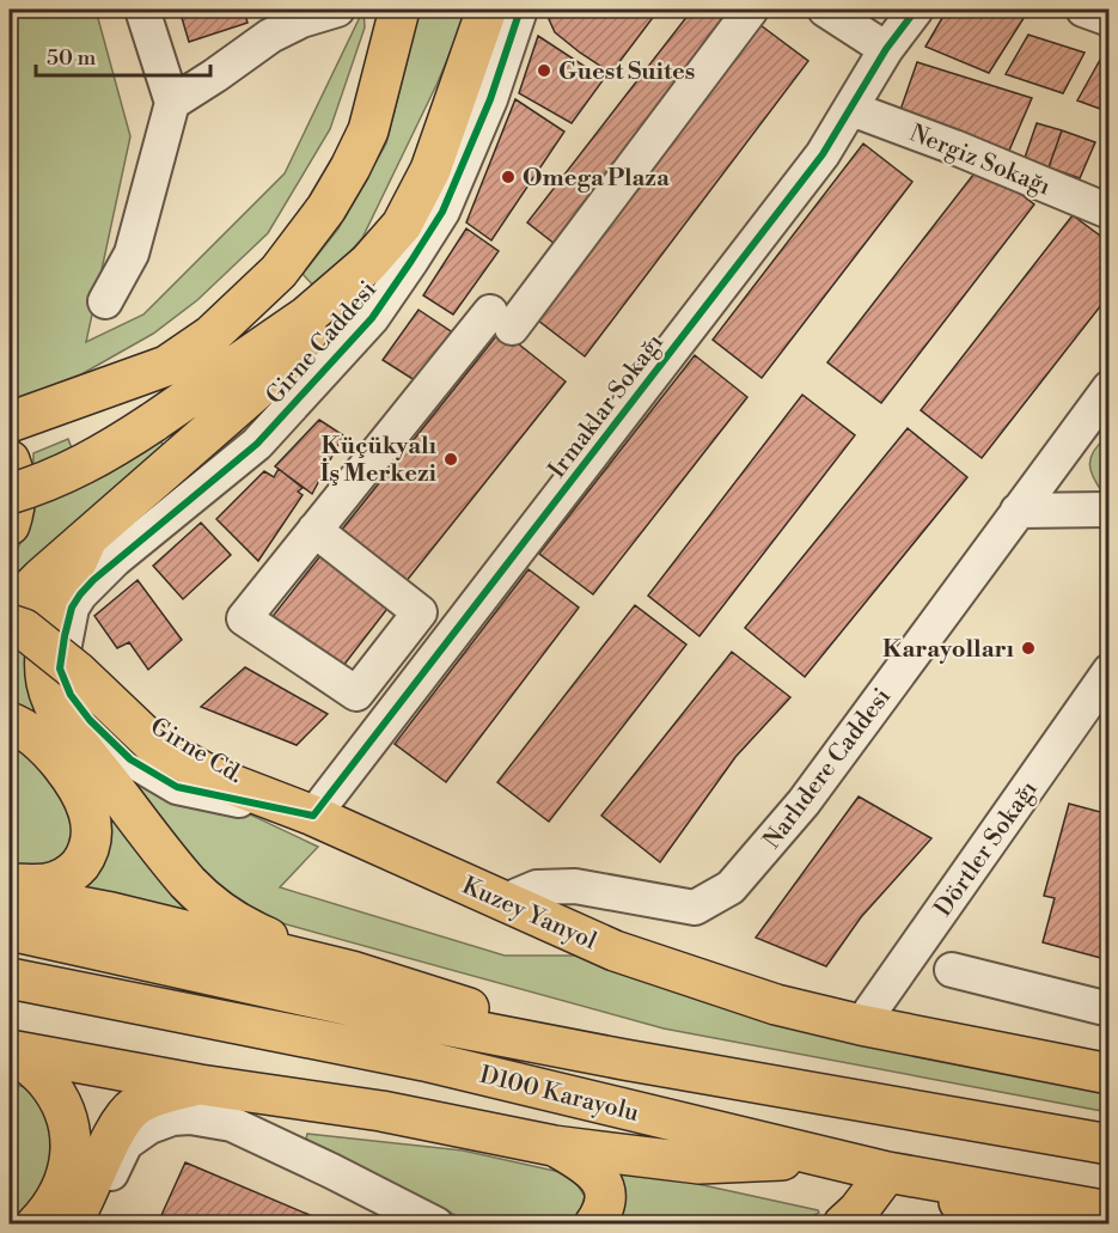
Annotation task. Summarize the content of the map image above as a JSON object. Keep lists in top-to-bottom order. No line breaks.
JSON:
{"streets":{"main road":["Kuzey Yanyol","D100 Karayolu"],"street":["Nergiz Sokağı","Girne Caddesi","Irmaklar Sokağı","Narlıdere Caddesi","Dörtler Sokağı"],"cycle path":["Girne Cd."]},"crossings":[["Nergiz Sokağı","Irmaklar Sokağı"],["Girne Caddesi","Irmaklar Sokağı"],["Girne Caddesi","Kuzey Yanyol"],["Irmaklar Sokağı","Kuzey Yanyol"],["Narlıdere Caddesi","Kuzey Yanyol"],["Dörtler Sokağı","Kuzey Yanyol"]],"places":["Guest Suites","Omega Plaza","Küçükyalı İş Merkezi","Karayolları"],"scale_bar":"50 m"}
